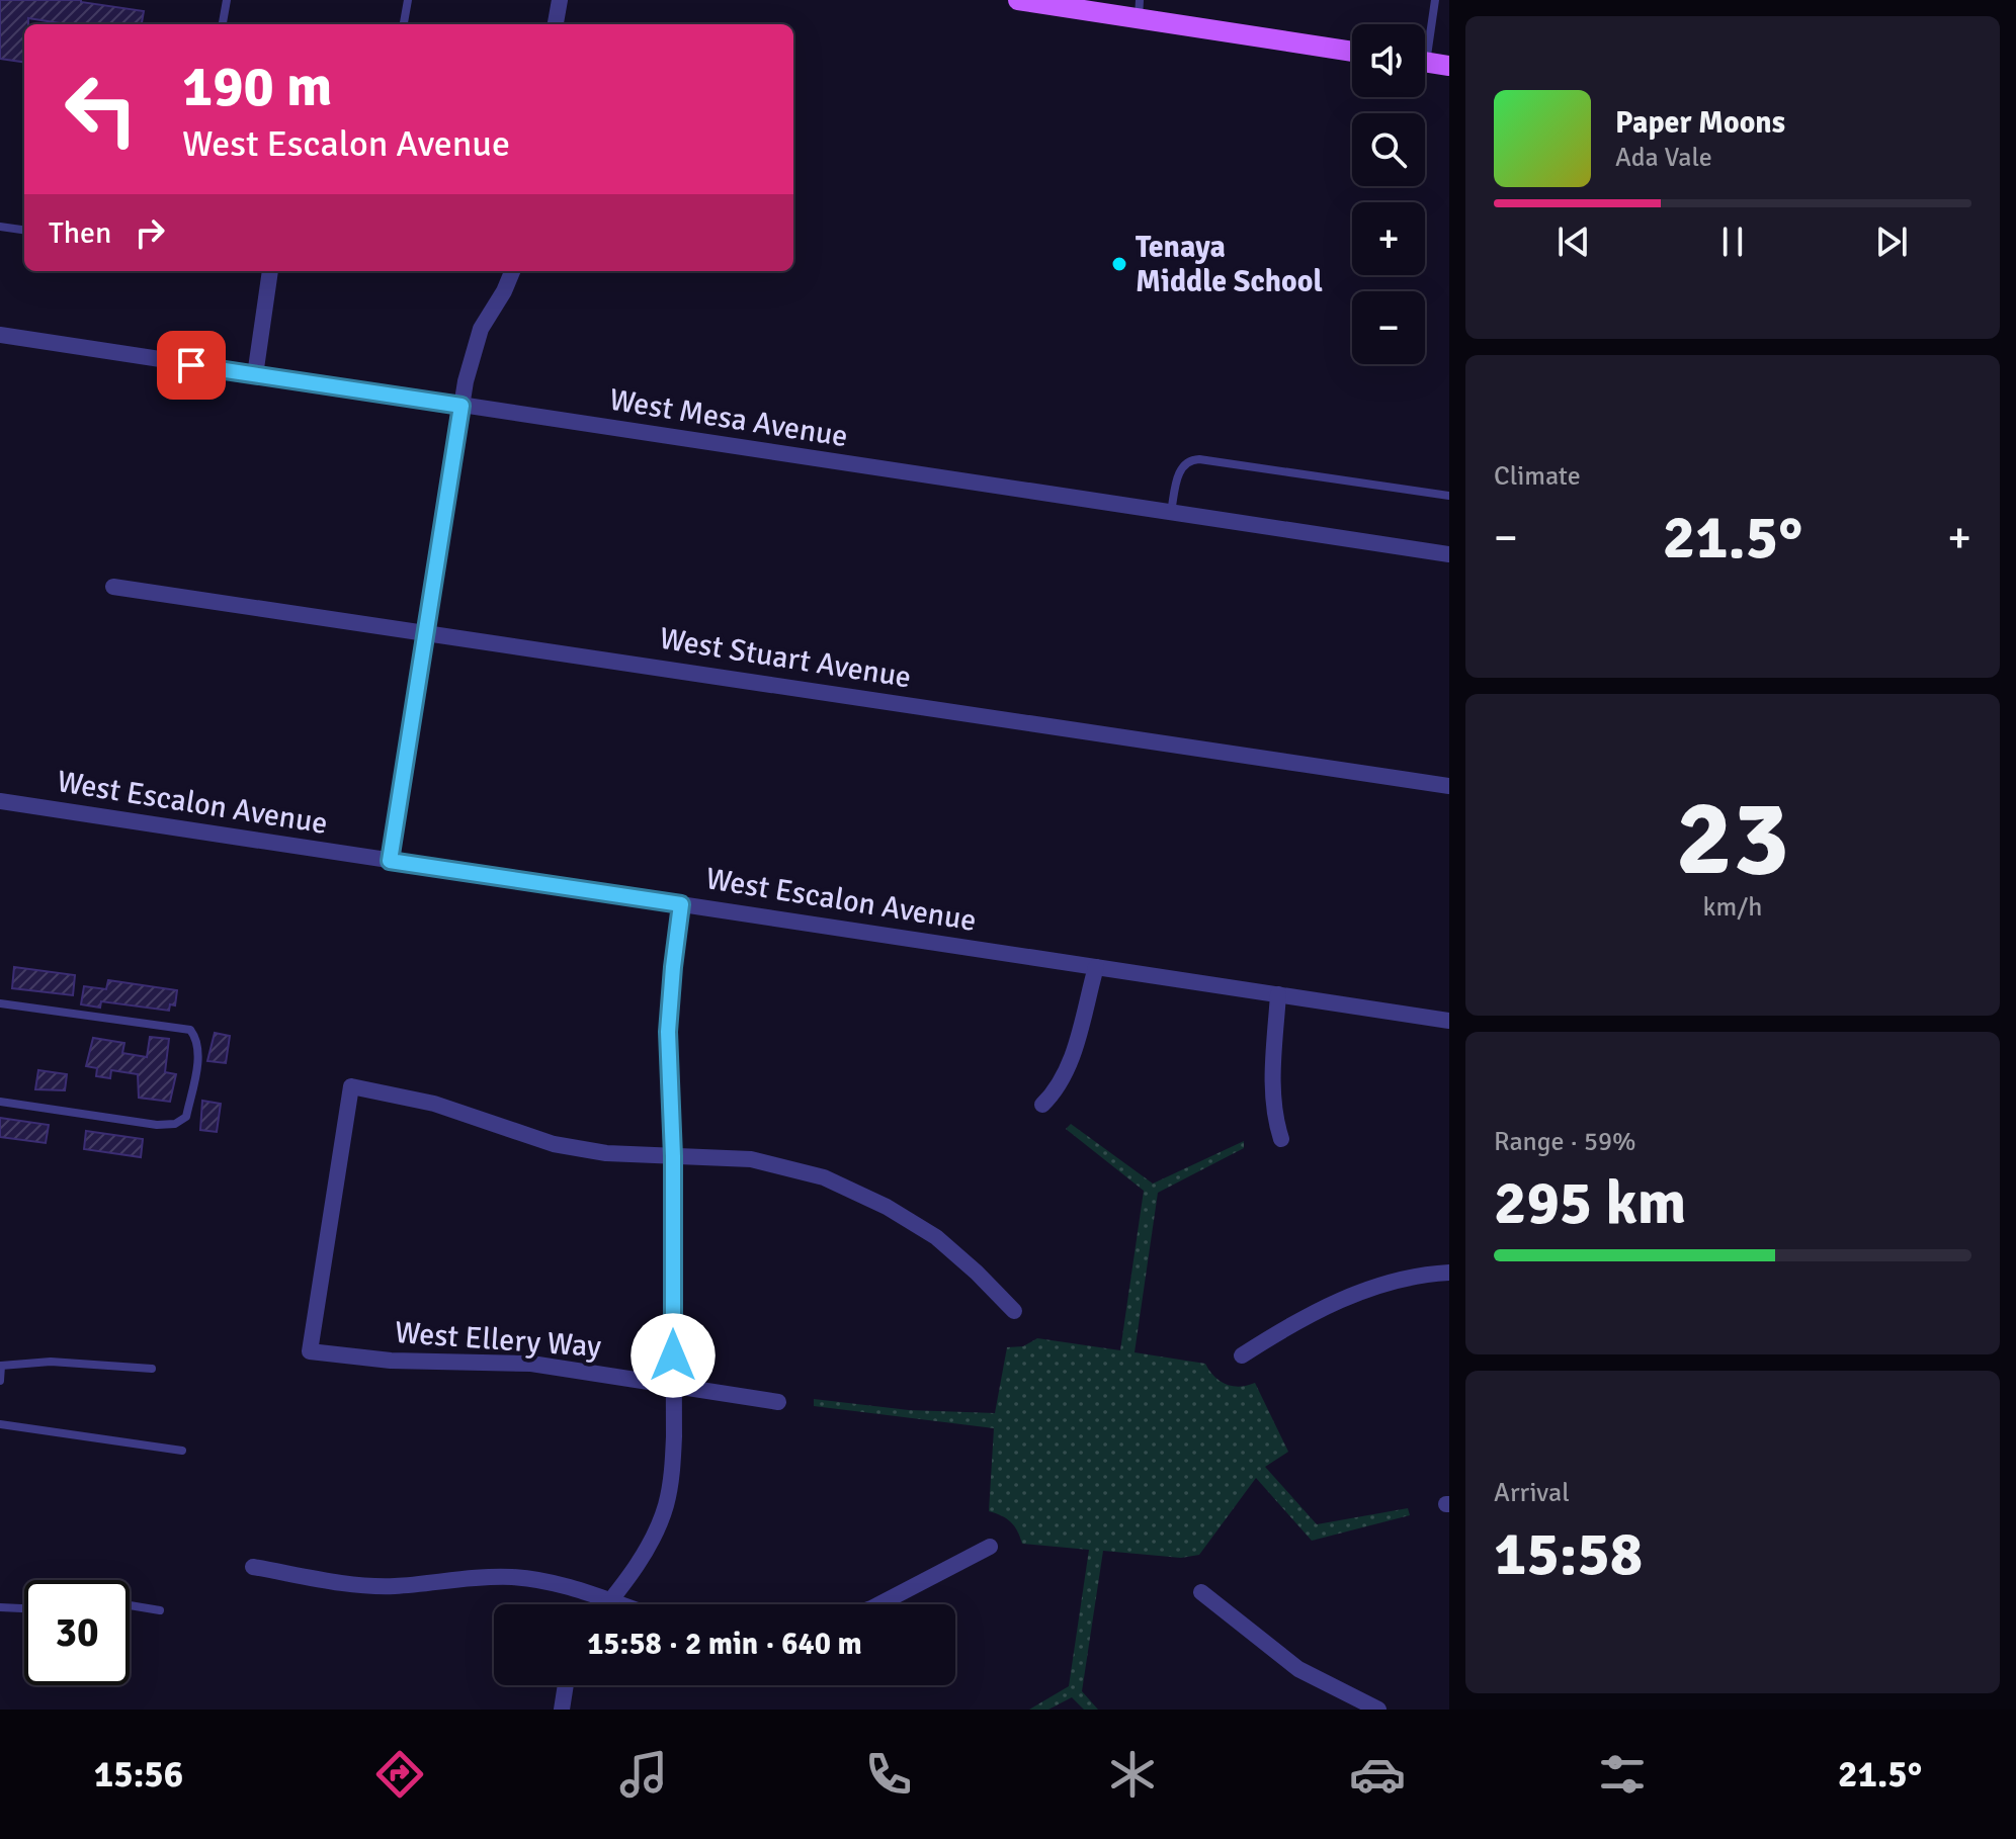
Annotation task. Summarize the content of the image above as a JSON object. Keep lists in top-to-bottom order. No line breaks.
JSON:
{"streets":{"street":["West Mesa Avenue","West Stuart Avenue","West Escalon Avenue","West Ellery Way"]},"places":["Tenaya Middle School"],"page":{"map_buttons":["+","−"],"turn":["190 m","West Escalon Avenue"],"song":["Paper Moons","Ada Vale"],"then":"Then","tile":["Climate",["23","km/h"],["Range · 59%","295 km"],["Arrival","15:58"]],"heat":["−","21.5°","+"],"limit":"30","trip":"15:58 · 2 min · 640 m","tabs":["15:56","21.5°"]}}
